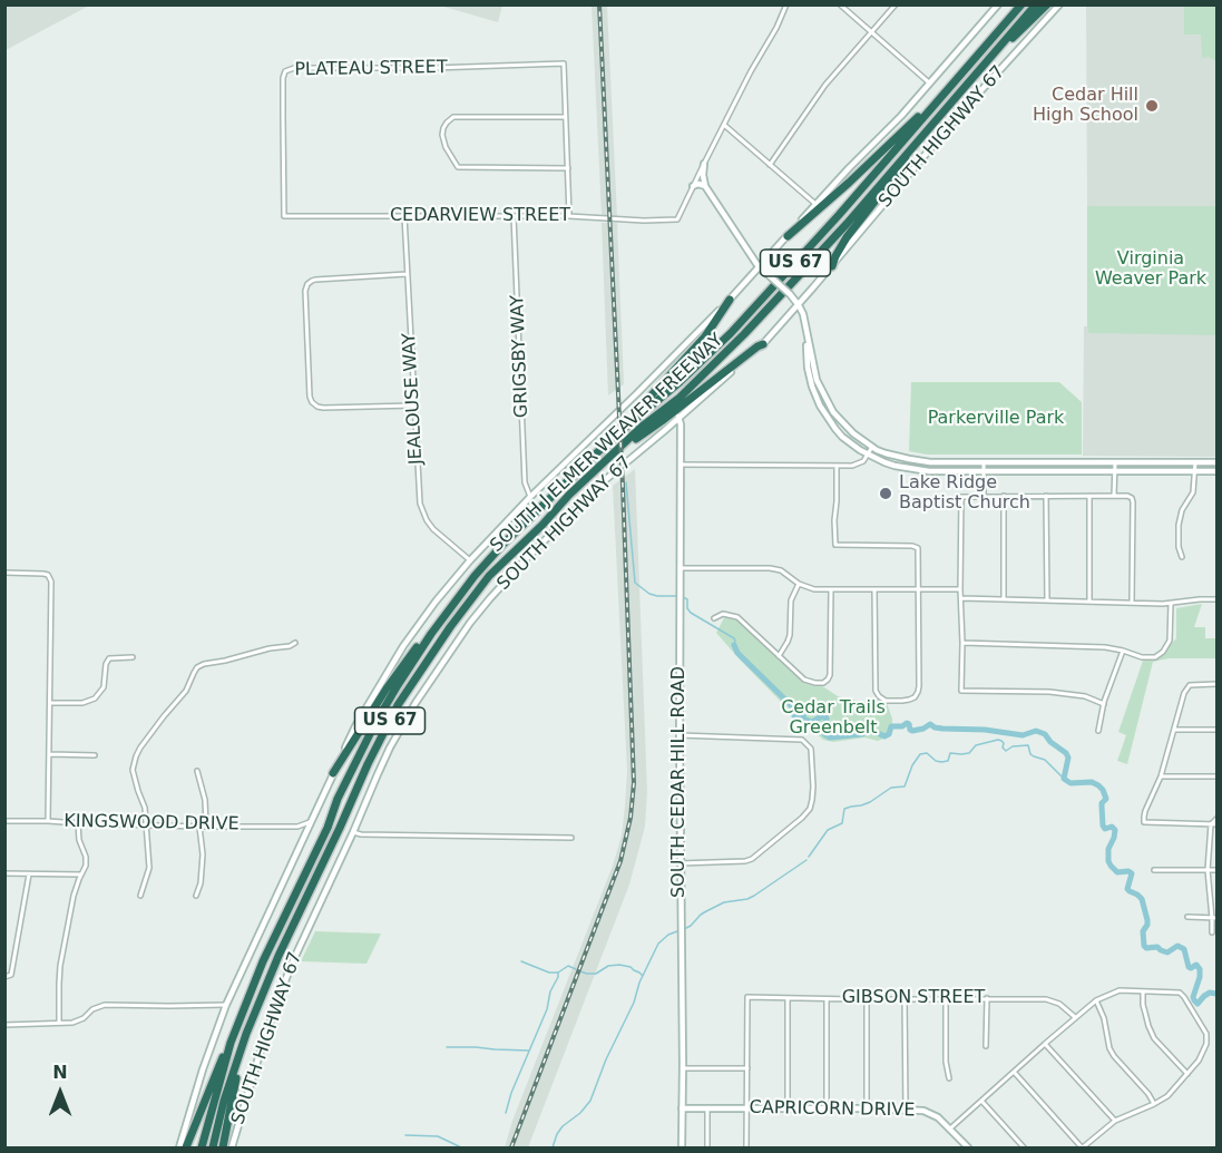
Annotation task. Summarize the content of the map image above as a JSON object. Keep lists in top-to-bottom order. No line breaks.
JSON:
{"streets":{"highway":["US 67","SOUTH J ELMER WEAVER FREEWAY"],"main road":["SOUTH HIGHWAY 67","SOUTH CEDAR HILL ROAD","CAPRICORN DRIVE"],"street":["PLATEAU STREET","CEDARVIEW STREET","GRIGSBY WAY","JEALOUSE WAY","KINGSWOOD DRIVE","GIBSON STREET"]},"crossings":[["PLATEAU STREET","CEDARVIEW STREET"],["SOUTH HIGHWAY 67","SOUTH CEDAR HILL ROAD"],["CEDARVIEW STREET","GRIGSBY WAY"],["CEDARVIEW STREET","JEALOUSE WAY"],["SOUTH CEDAR HILL ROAD","CAPRICORN DRIVE"]],"parks":["Virginia Weaver Park","Parkerville Park","Cedar Trails Greenbelt"],"places":["Cedar Hill High School","Lake Ridge Baptist Church"],"north":"top"}
